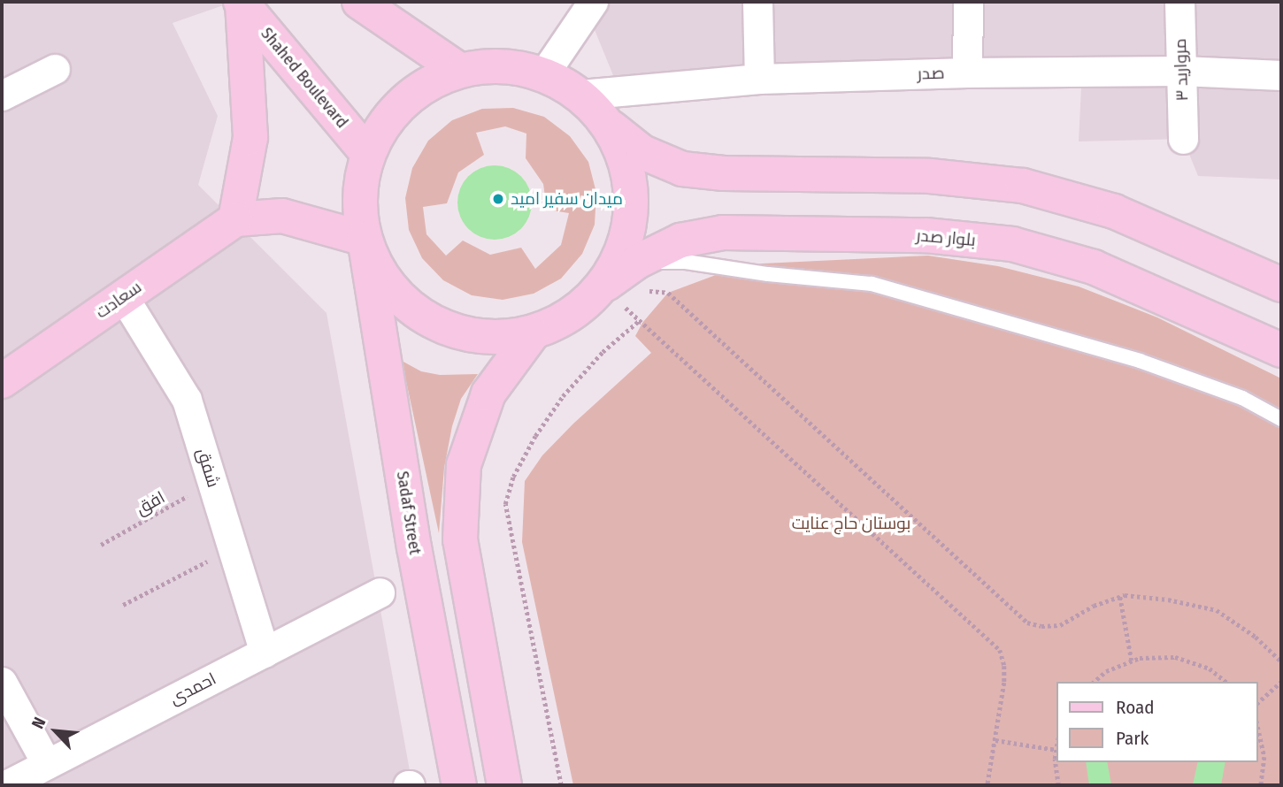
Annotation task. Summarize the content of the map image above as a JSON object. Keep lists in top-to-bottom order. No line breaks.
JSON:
{"streets":{"main road":["Shahed Boulevard","بلوار صدر","سعادت","Sadaf Street"],"street":["مروارید ۳","صدر","شفق","احمدی"],"path":["افق"]},"crossings":[["مروارید ۳","صدر"],["صدر","Sadaf Street"],["Shahed Boulevard","Sadaf Street"],["سعادت","شفق"],["شفق","افق"],["شفق","احمدی"]],"parks":["بوستان حاج عنایت"],"places":["میدان سفیر امید"],"legend":["Road","Park"],"north":"top left"}
